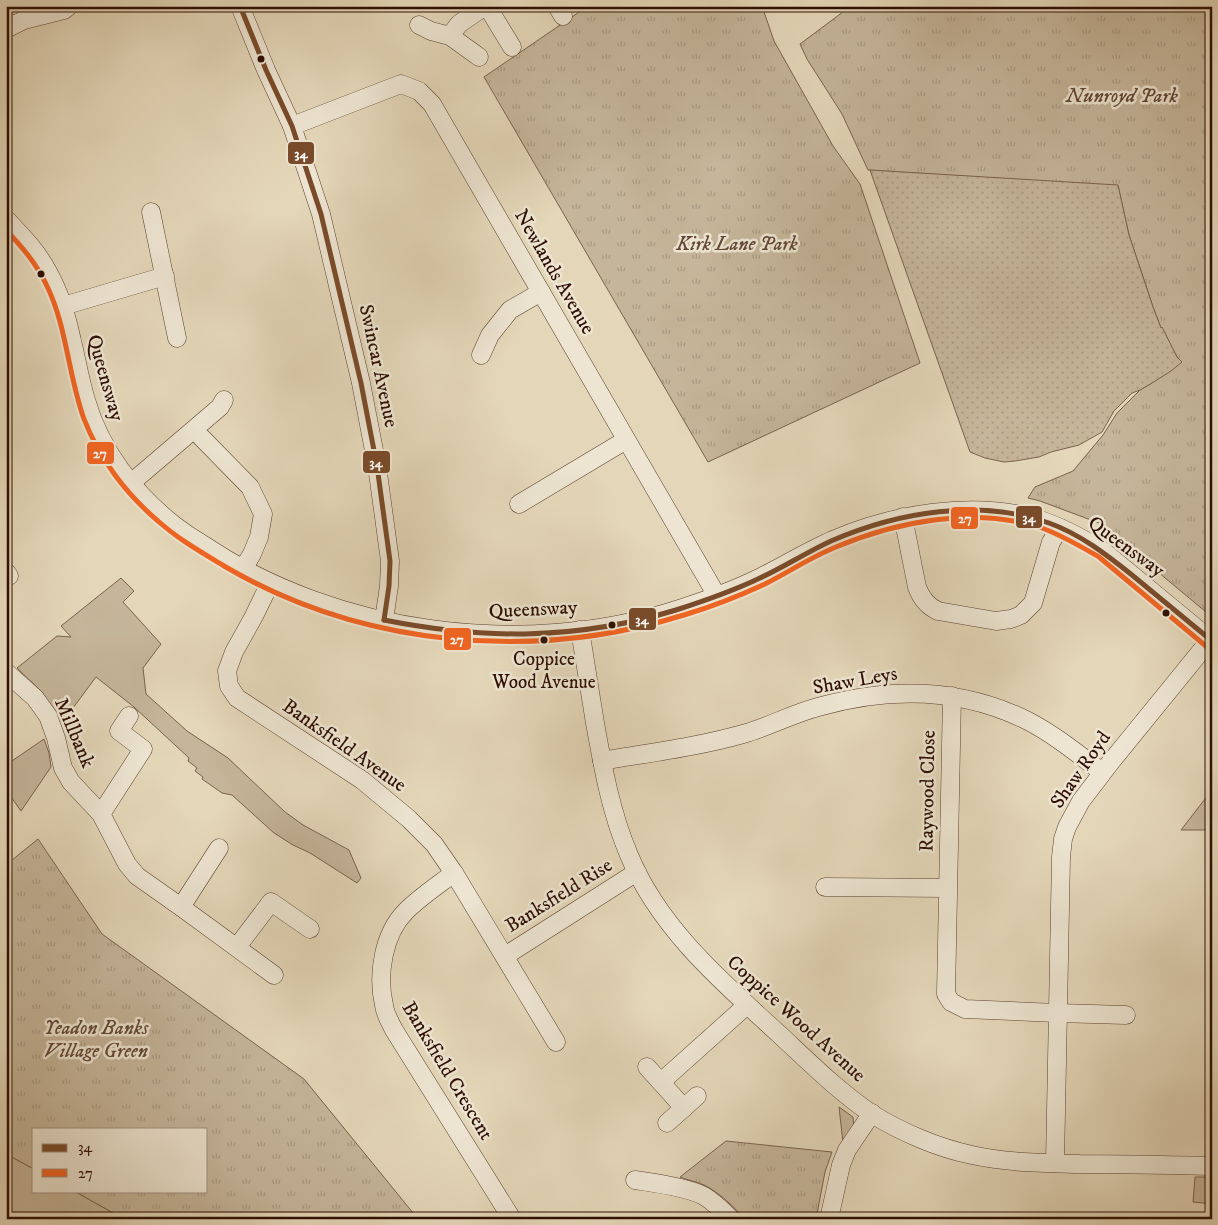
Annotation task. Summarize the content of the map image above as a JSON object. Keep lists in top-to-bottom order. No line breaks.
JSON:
{"streets":{"street":["Newlands Avenue","Swincar Avenue","Queensway","Shaw Leys","Millbank","Banksfield Avenue","Shaw Royd","Raywood Close","Banksfield Rise","Coppice Wood Avenue","Banksfield Crescent"]},"crossings":[["Newlands Avenue","Swincar Avenue"],["Newlands Avenue","Queensway"],["Swincar Avenue","Queensway"],["Queensway","Banksfield Avenue"],["Queensway","Shaw Royd"],["Queensway","Coppice Wood Avenue"],["Shaw Leys","Shaw Royd"],["Shaw Leys","Raywood Close"],["Shaw Leys","Coppice Wood Avenue"],["Banksfield Avenue","Banksfield Rise"],["Banksfield Avenue","Banksfield Crescent"],["Shaw Royd","Raywood Close"],["Shaw Royd","Coppice Wood Avenue"],["Banksfield Rise","Coppice Wood Avenue"]],"parks":["Nunroyd Park","Kirk Lane Park","Yeadon Banks Village Green"],"places":["Coppice Wood Avenue"],"lines":["transit line 34","transit line 27"],"legend":["34","27"]}
